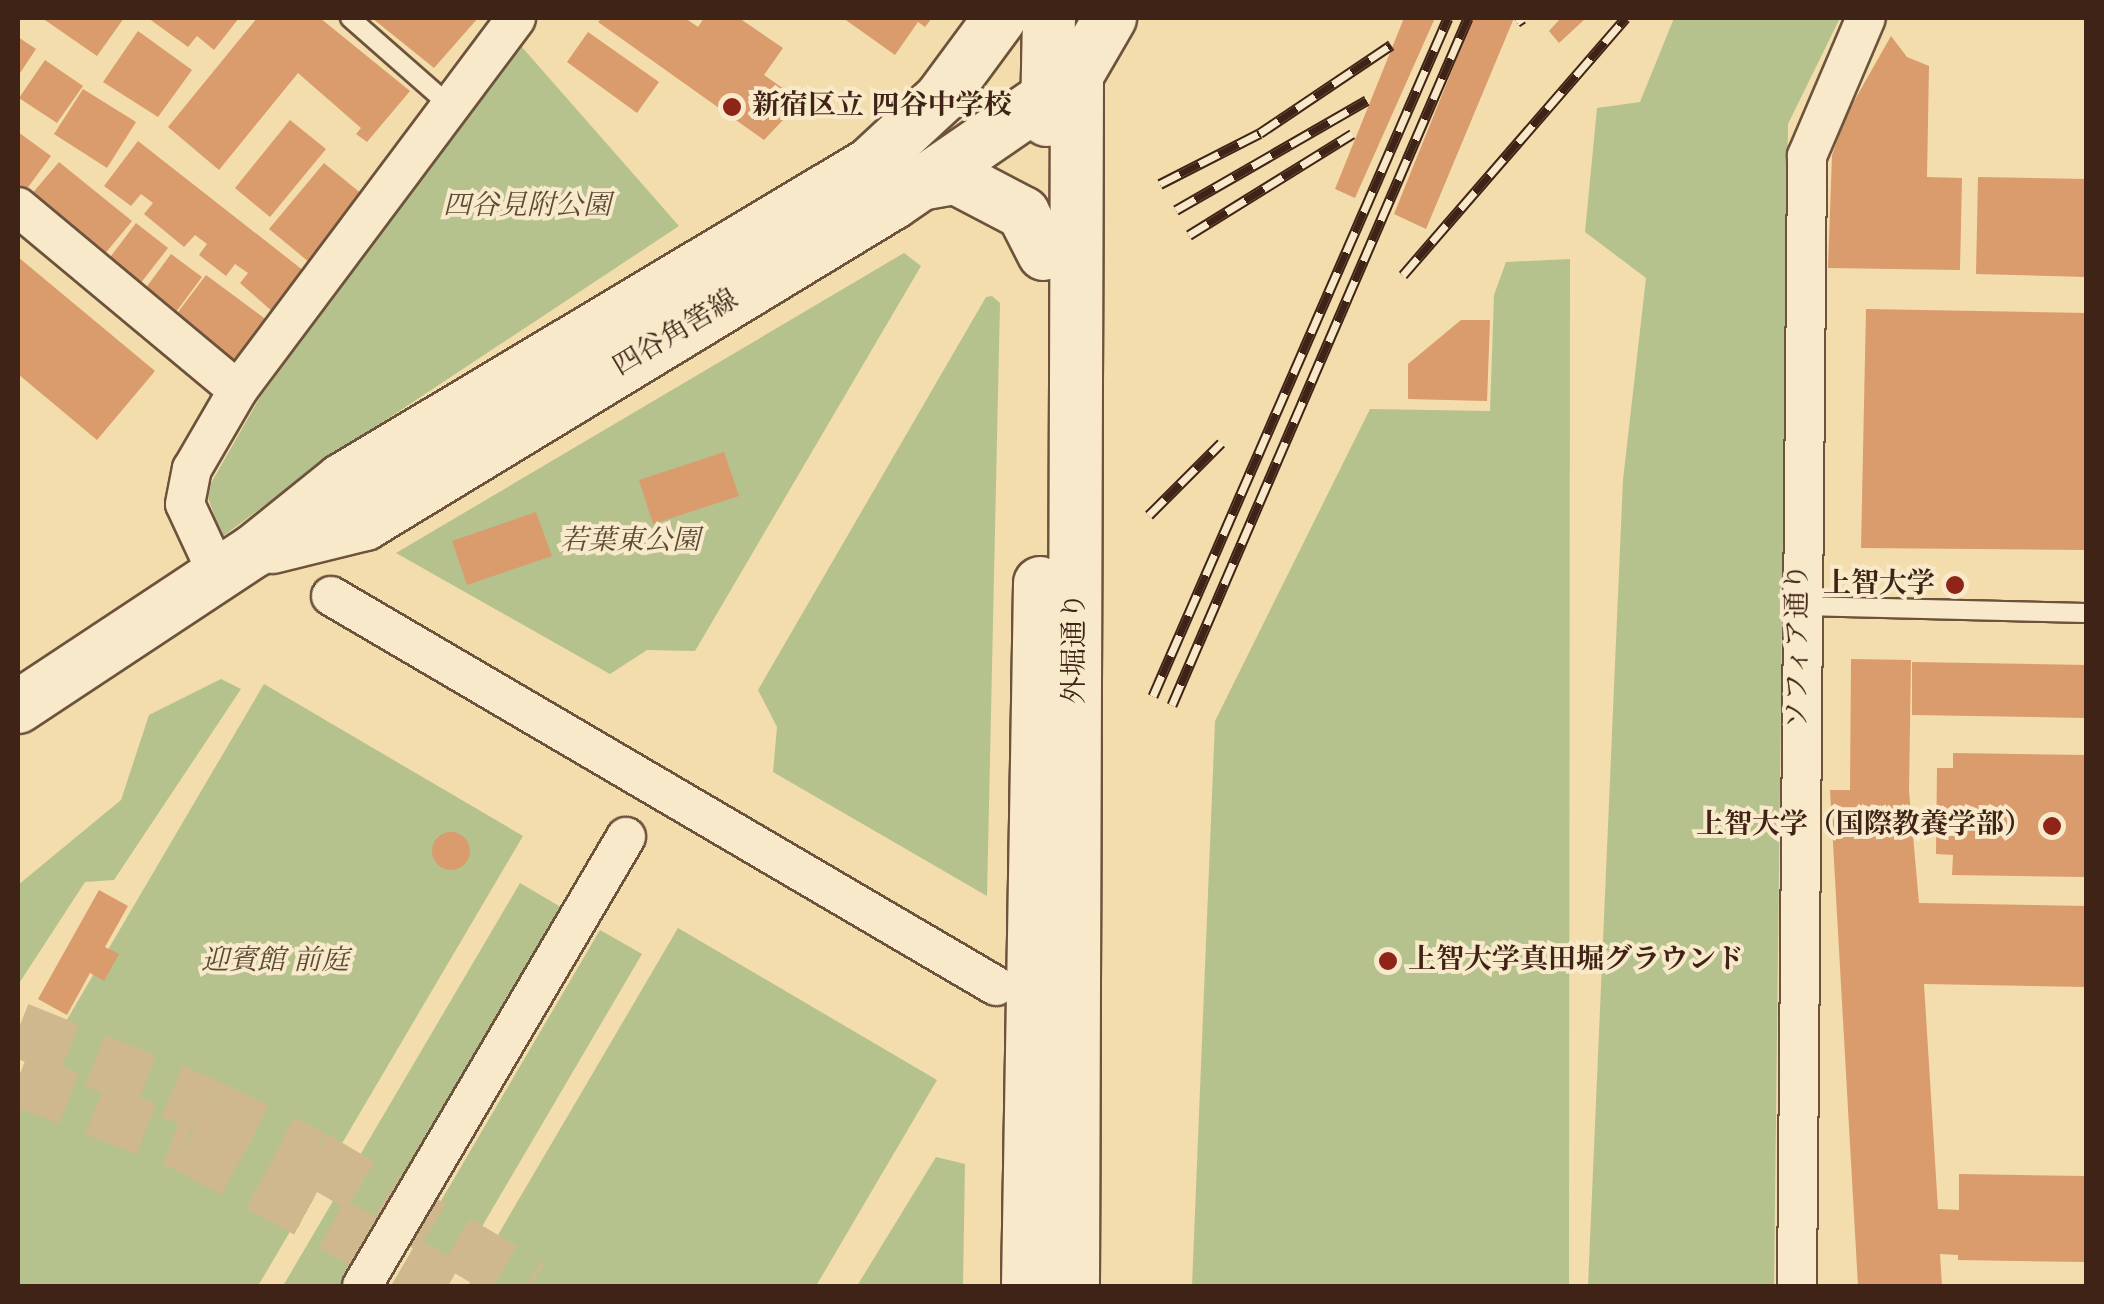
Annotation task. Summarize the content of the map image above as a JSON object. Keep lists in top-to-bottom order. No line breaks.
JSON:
{"streets":{"main road":["四谷角筈線","外堀通り"],"street":["ソフィア通り"]},"crossings":[["四谷角筈線","外堀通り"]],"parks":["四谷見附公園","若葉東公園","迎賓館 前庭"],"places":["新宿区立 四谷中学校","上智大学","上智大学（国際教養学部）","上智大学真田堀グラウンド"]}
